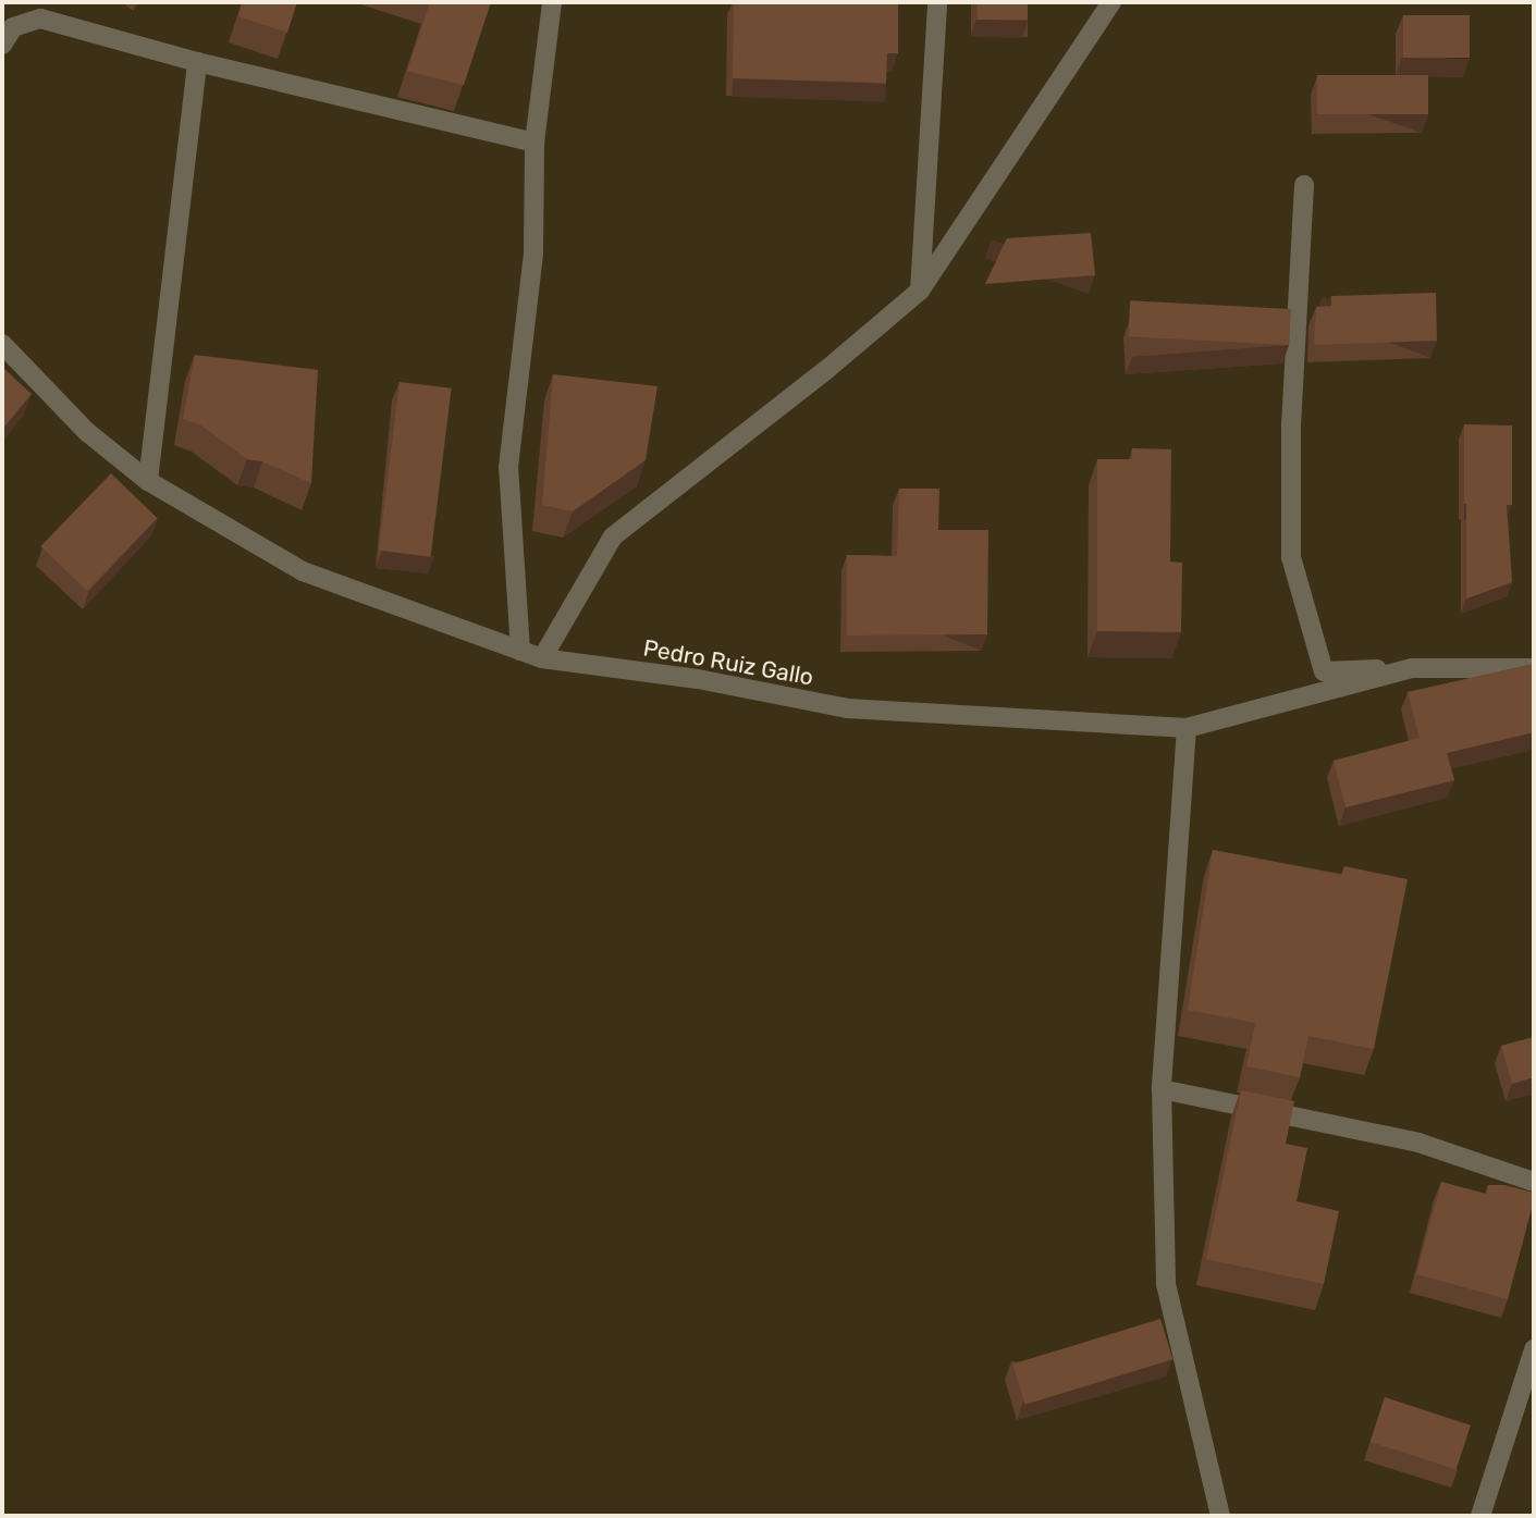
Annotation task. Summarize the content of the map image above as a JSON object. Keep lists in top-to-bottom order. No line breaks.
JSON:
{"streets":{"street":["Pedro Ruiz Gallo"]}}
